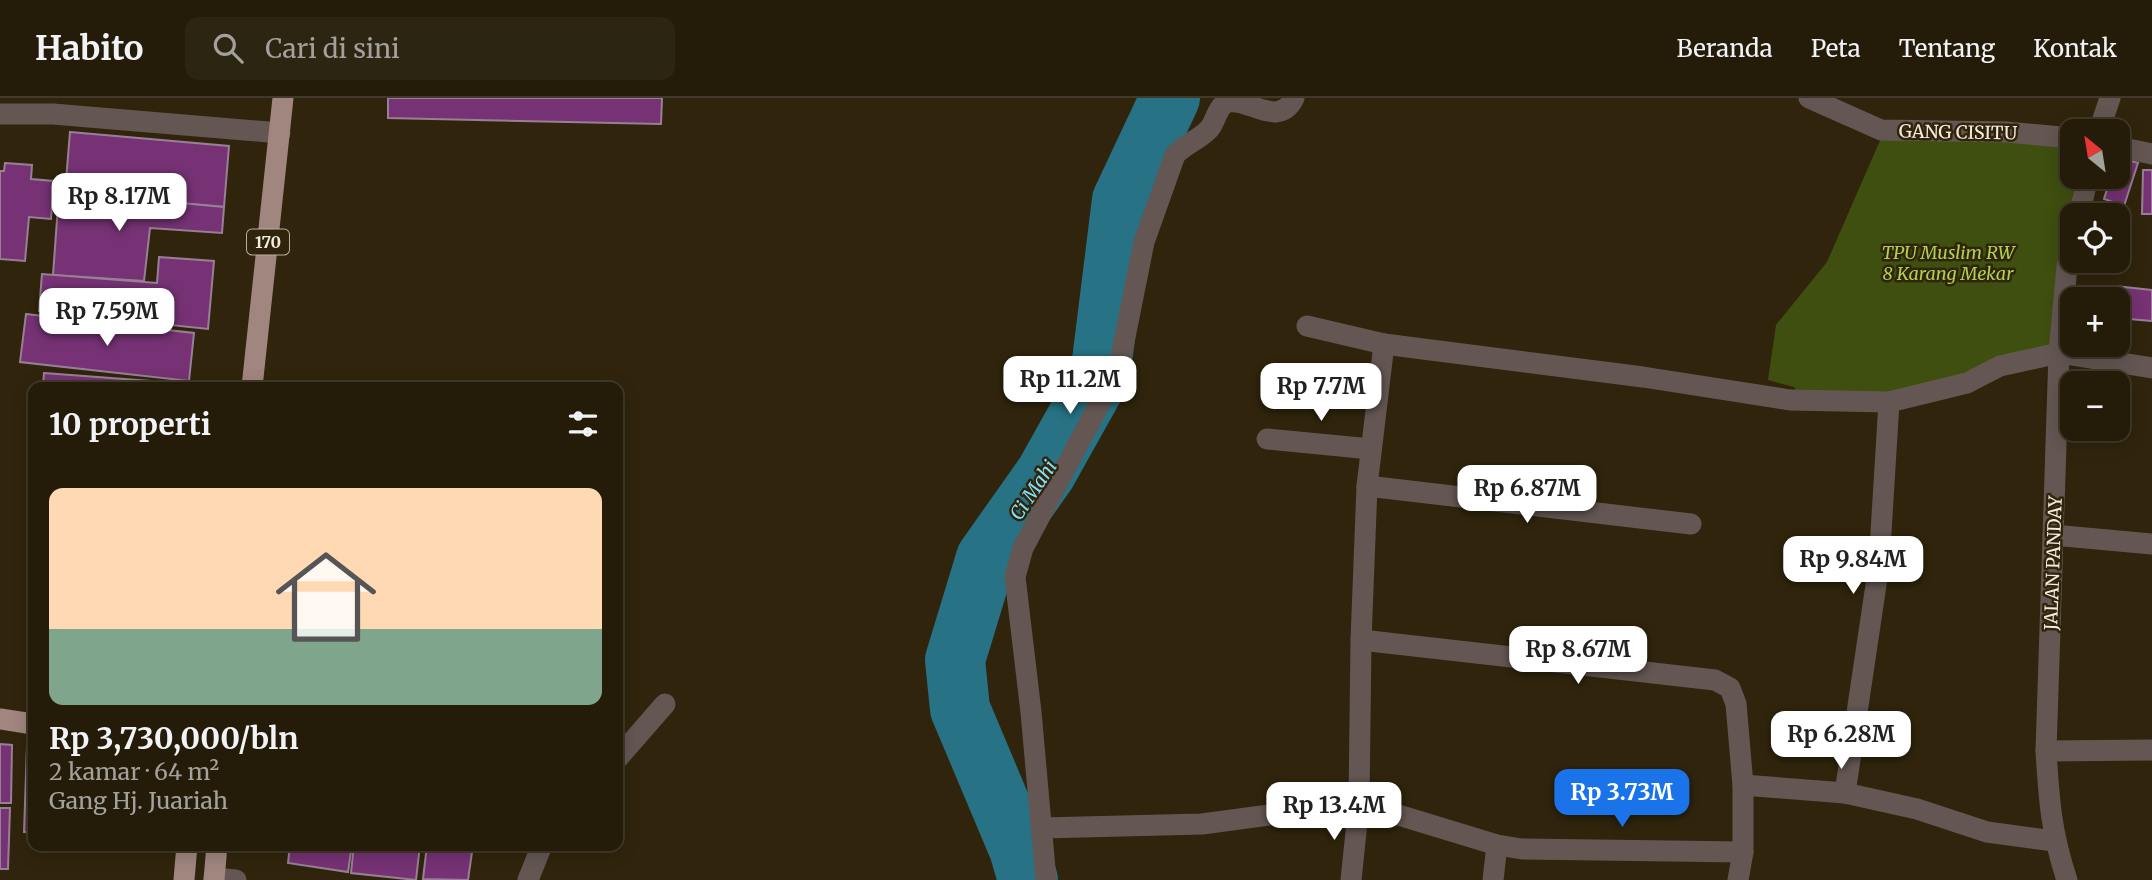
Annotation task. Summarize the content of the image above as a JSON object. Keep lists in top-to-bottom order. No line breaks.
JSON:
{"streets":{"main road":["170"],"street":["GANG CISITU","JALAN PANDAY"]},"water":["Ci Mahi"],"parks":["TPU Muslim RW 8 Karang Mekar"],"north":"top left","page":{"header":"Habito","search":"Cari di sini","nav":["Beranda","Peta","Tentang","Kontak"],"map_buttons":["+","−"],"price":["Rp 8.17M","Rp 7.59M","Rp 11.2M","Rp 7.7M","Rp 6.87M","Rp 9.84M","Rp 8.67M","Rp 6.28M","Rp 3.73M","Rp 13.4M"],"heading":"10 properti","list":[{"name":"Rp 3,730,000/bln","note":"2 kamar · 64 m² · Gang Hj. Juariah"}]}}
